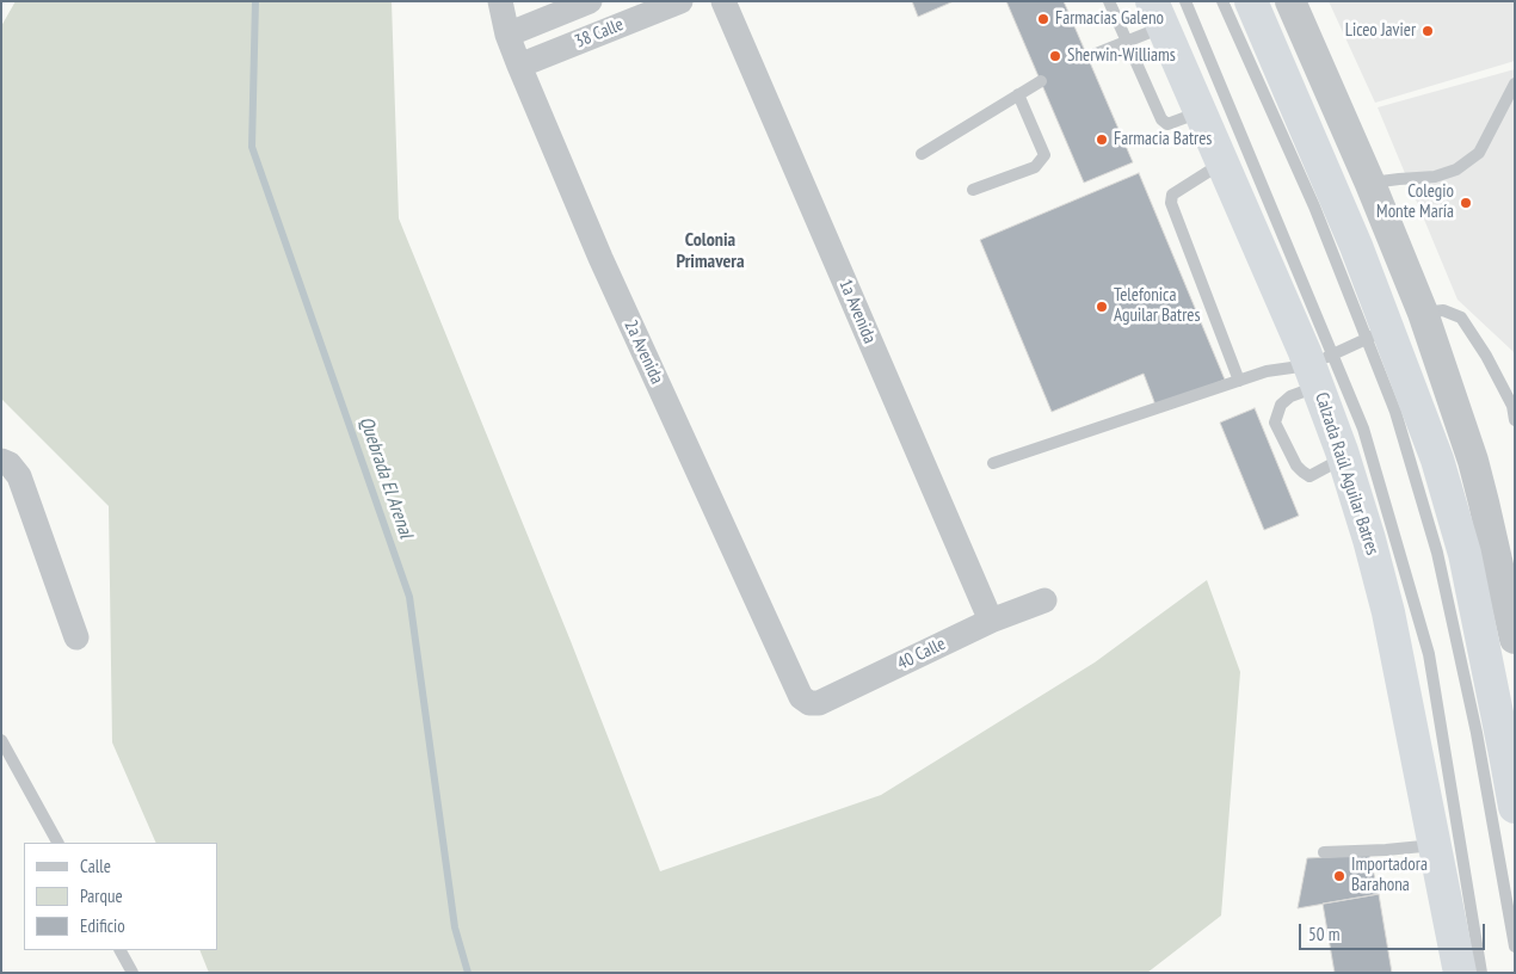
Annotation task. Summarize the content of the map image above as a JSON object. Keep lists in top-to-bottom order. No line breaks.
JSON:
{"streets":{"highway":["Calzada Raúl Aguilar Batres"],"street":["38 Calle","1a Avenida","2a Avenida","40 Calle"]},"crossings":[["38 Calle","2a Avenida"],["1a Avenida","40 Calle"],["2a Avenida","40 Calle"]],"districts":["Colonia Primavera"],"water":["Quebrada El Arenal"],"places":["Farmacias Galeno","Liceo Javier","Sherwin-Williams","Farmacia Batres","Colegio Monte María","Telefonica Aguilar Batres","Importadora Barahona"],"legend":["Calle","Parque","Edificio"],"scale_bar":"50 m"}
